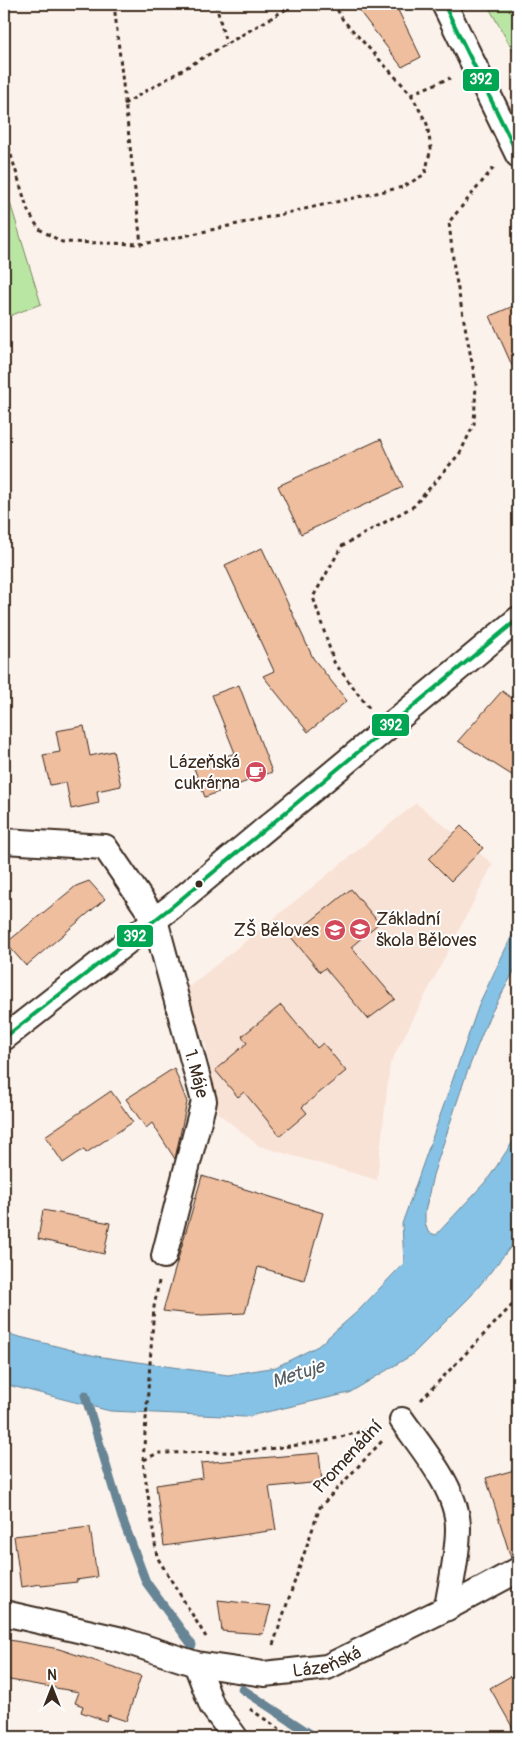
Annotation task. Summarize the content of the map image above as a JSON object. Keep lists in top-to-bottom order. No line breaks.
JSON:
{"streets":{"street":["1. Máje","Lázeňská"],"path":["Promenádní"]},"crossings":[["Promenádní","Lázeňská"]],"water":["Metuje"],"places":{"cafe":["Lázeňská cukrárna"],"school or university":["Základní škola Běloves","ZŠ Běloves"]},"lines":["transit line 392"],"north":"top"}
